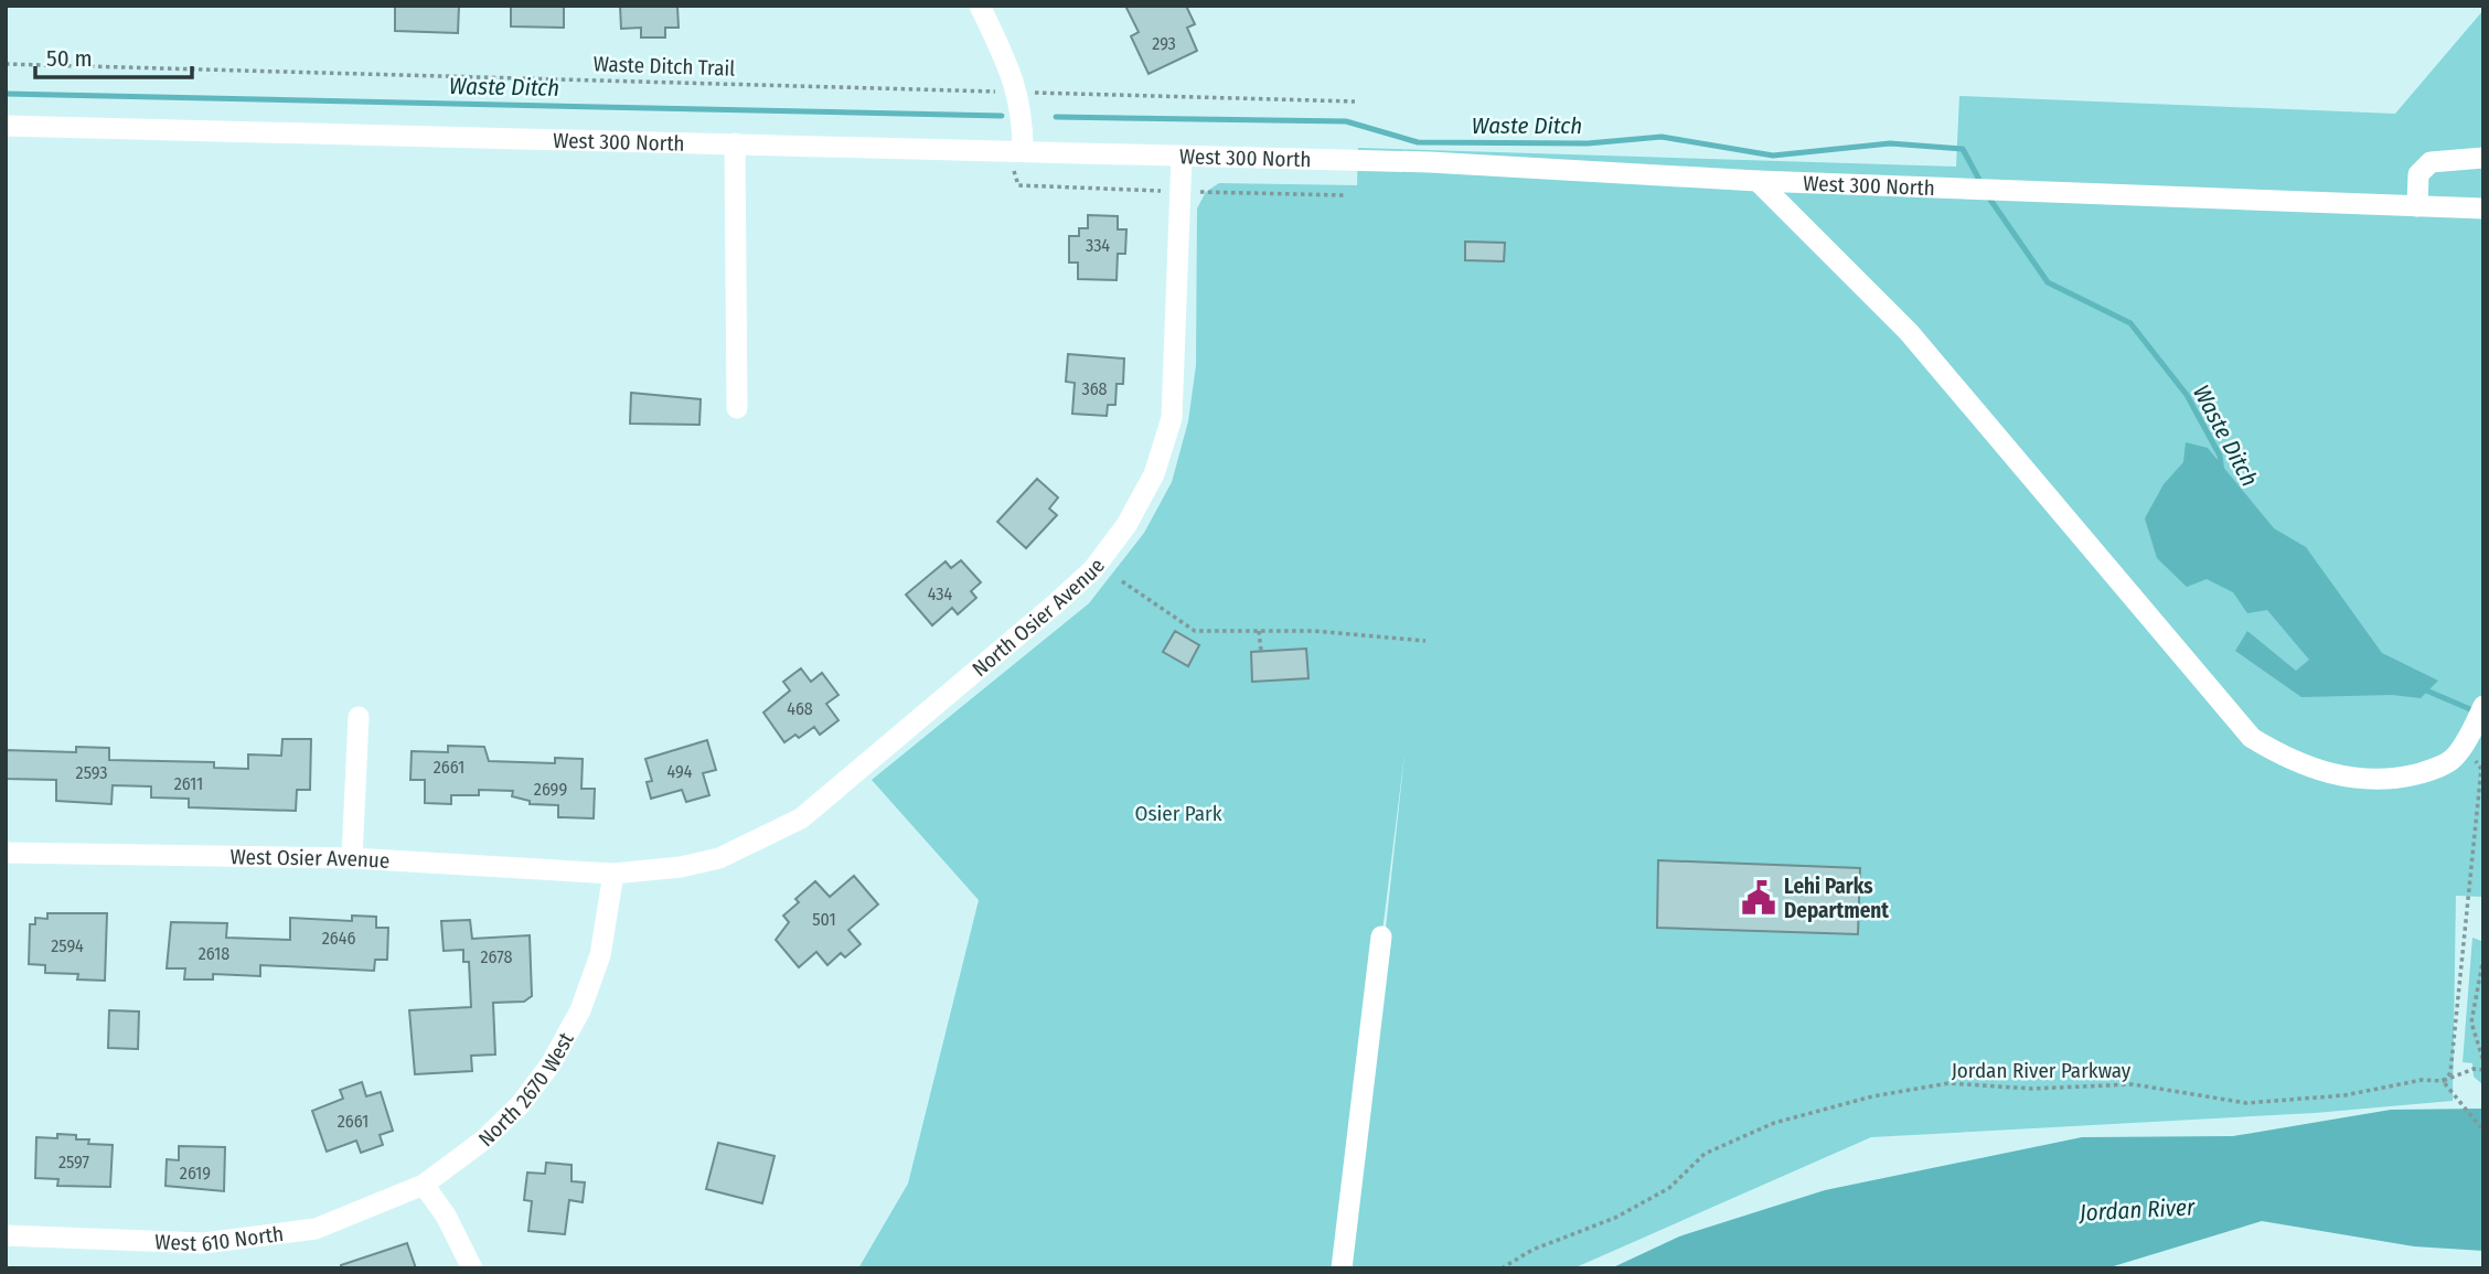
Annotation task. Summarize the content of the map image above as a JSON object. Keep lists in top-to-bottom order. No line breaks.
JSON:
{"streets":{"street":["West 300 North","North Osier Avenue","West Osier Avenue","North 2670 West","West 610 North"],"path":["Waste Ditch Trail","Jordan River Parkway"]},"crossings":[["West 300 North","North Osier Avenue"],["North Osier Avenue","West Osier Avenue"],["North Osier Avenue","North 2670 West"],["West Osier Avenue","North 2670 West"],["North 2670 West","West 610 North"]],"water":["Waste Ditch","Jordan River"],"parks":["Osier Park"],"places":{"public building":["Lehi Parks Department"]},"house_numbers":["293","334","368","434","468","2661","494","2593","2611","2699","501","2646","2594","2618","2678","2661","2597","2619"],"scale_bar":"50 m"}
